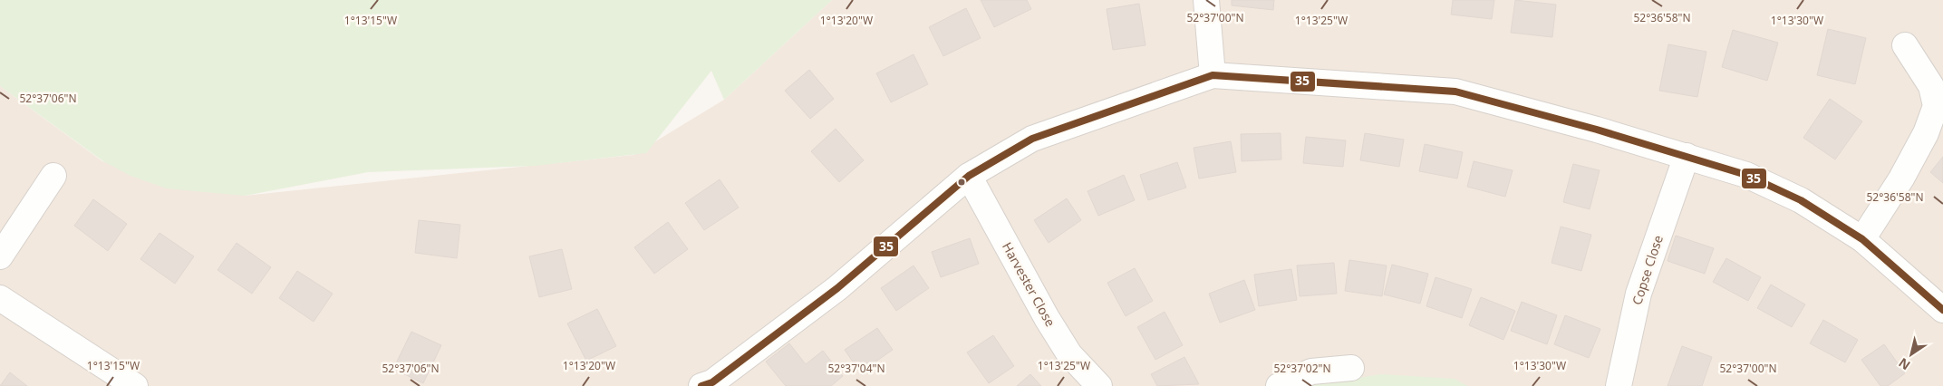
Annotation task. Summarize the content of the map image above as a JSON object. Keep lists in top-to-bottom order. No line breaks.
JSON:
{"streets":{"street":["Copse Close","Harvester Close"]},"lines":["transit line 35"],"north":"bottom left","coordinates":["52°37'00\"N","52°36'58\"N","1°13'15\"W","1°13'20\"W","1°13'25\"W","1°13'30\"W","52°37'06\"N","52°37'04\"N","52°37'02\"N"]}
